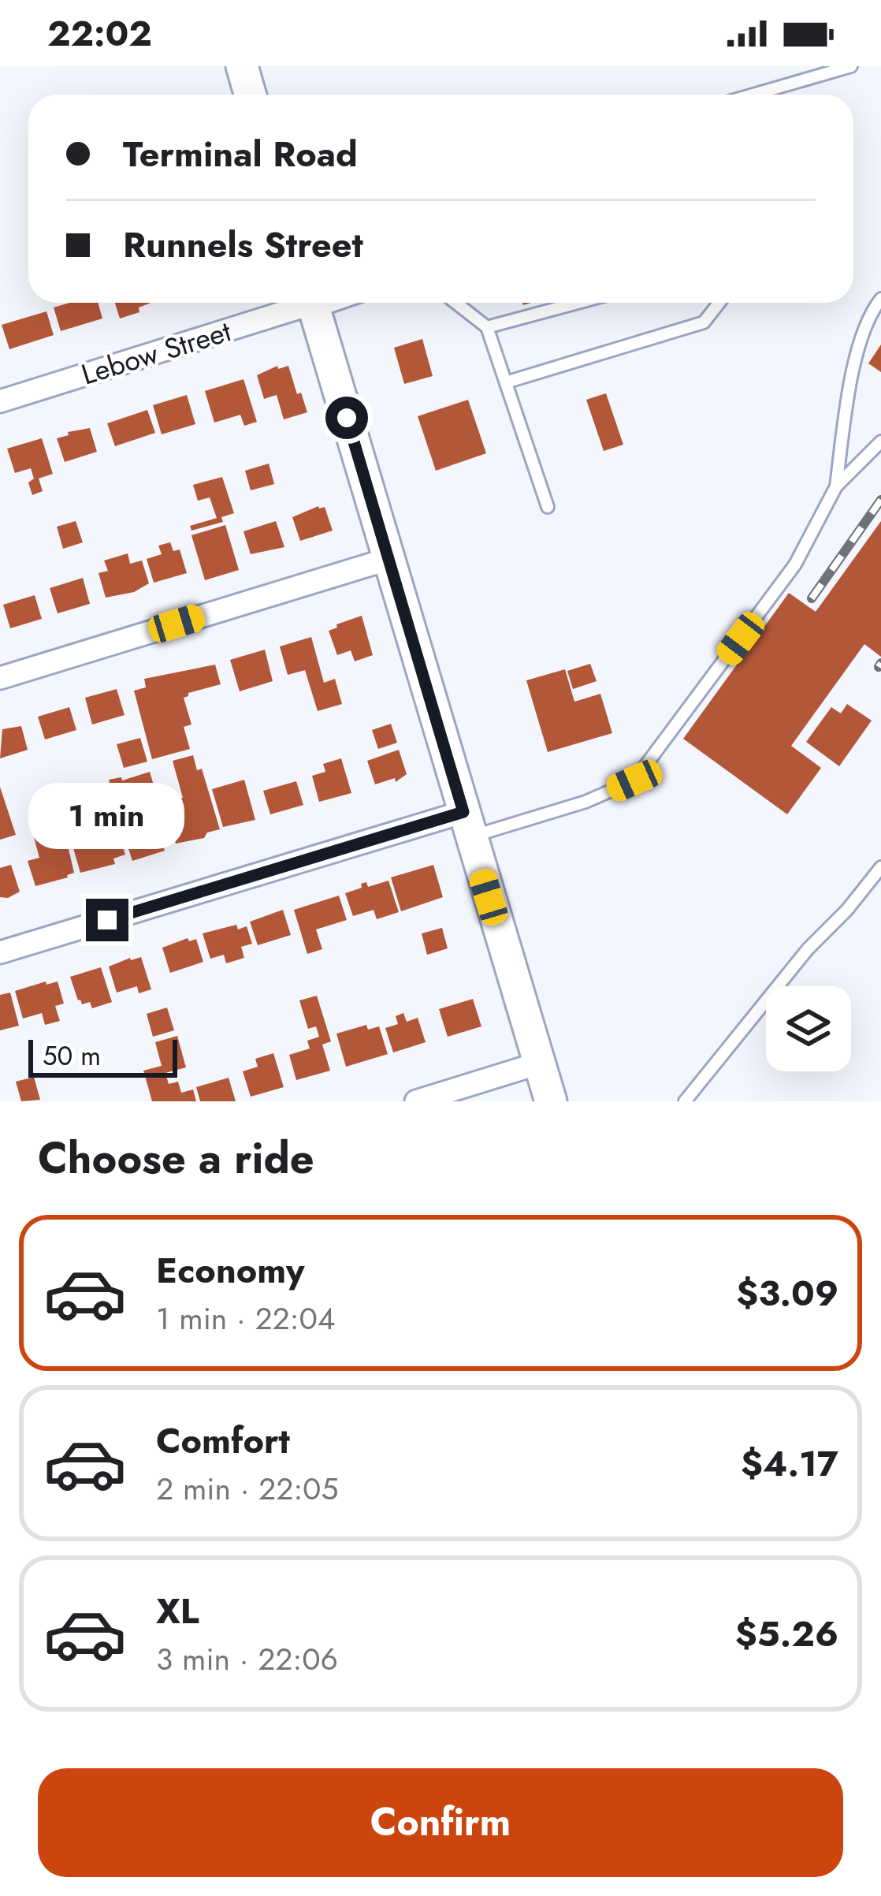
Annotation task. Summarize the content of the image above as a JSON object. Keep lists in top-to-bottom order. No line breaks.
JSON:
{"streets":{"street":["Lebow Street"]},"scale_bar":"50 m","page":{"status":"22:02","banner":["Terminal Road","Runnels Street"],"bubble":"1 min","scale":"50 m","heading":"Choose a ride","list":[{"name":"Economy","note":"1 min · 22:04","value":"$3.09"},{"name":"Comfort","note":"2 min · 22:05","value":"$4.17"},{"name":"XL","note":"3 min · 22:06","value":"$5.26"}],"buttons":"Confirm"}}
